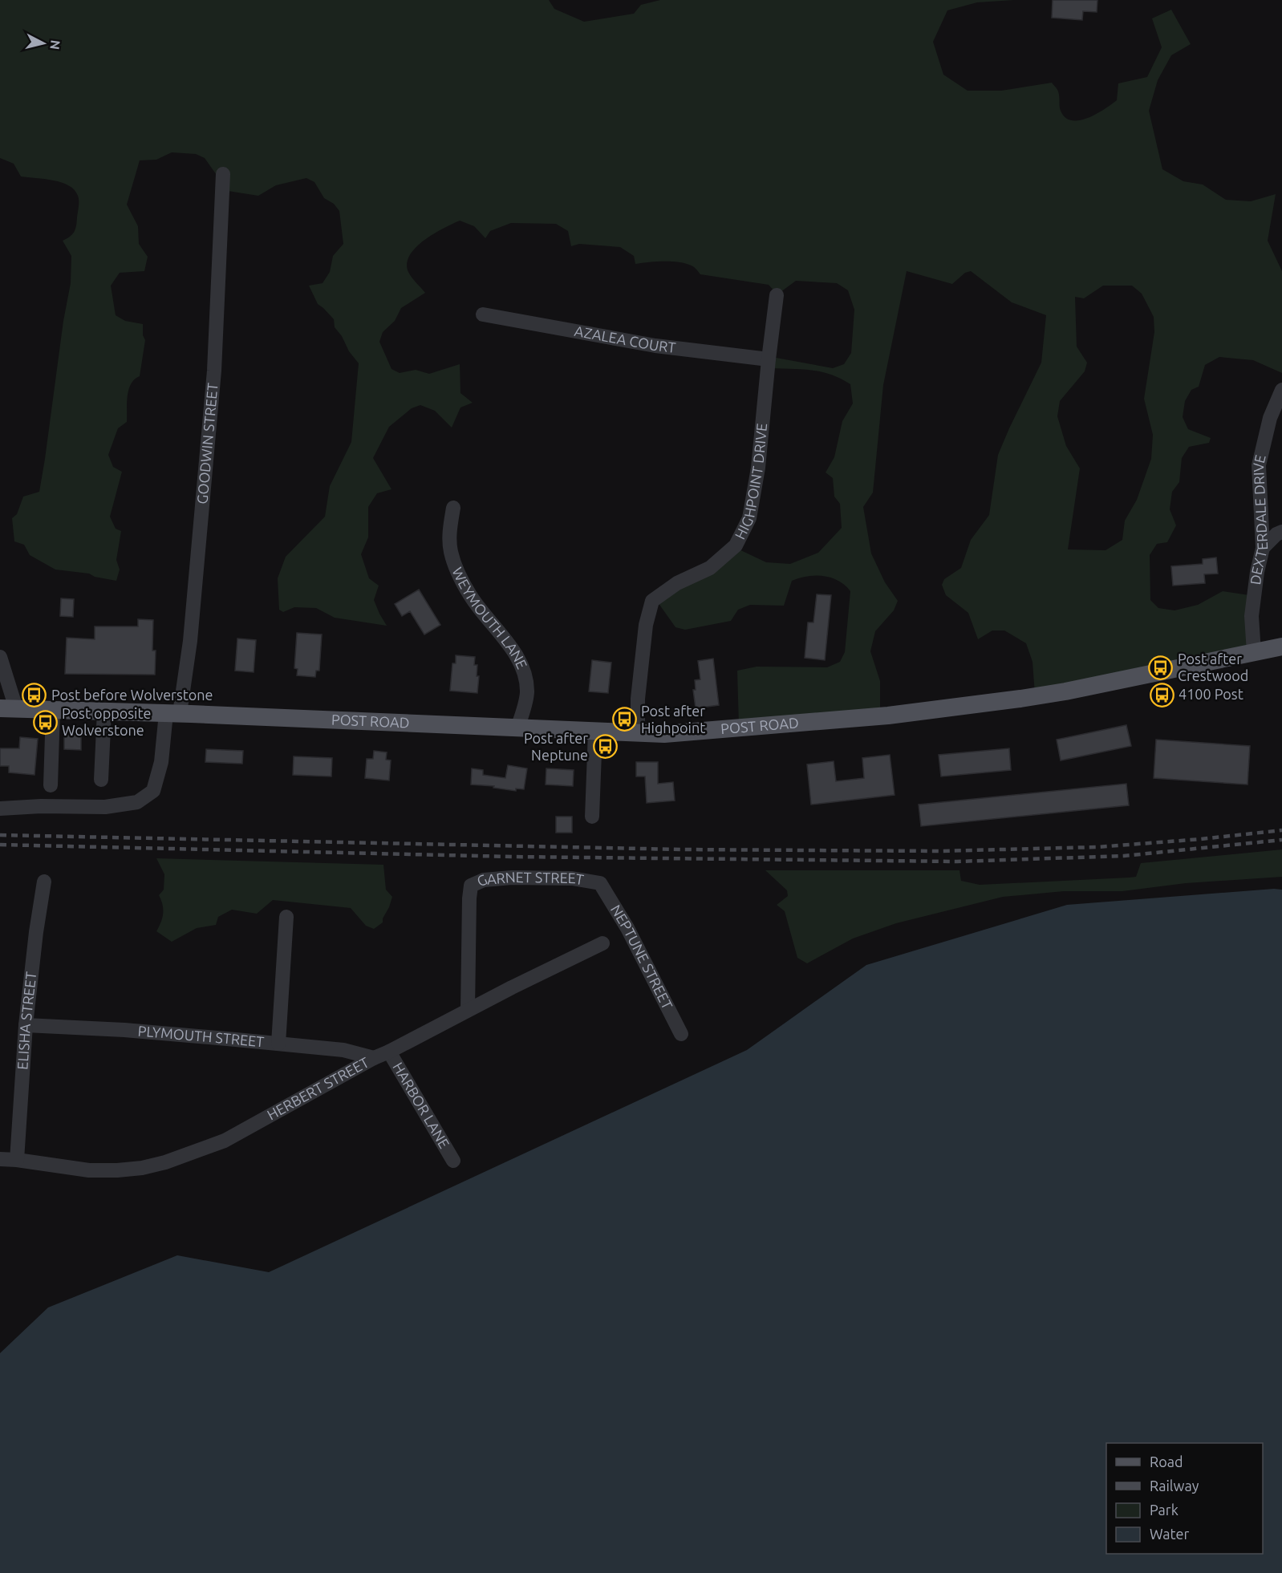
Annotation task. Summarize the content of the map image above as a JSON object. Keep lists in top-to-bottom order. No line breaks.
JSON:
{"streets":{"main road":["POST ROAD"],"street":["AZALEA COURT","GOODWIN STREET","HIGHPOINT DRIVE","DEXTERDALE DRIVE","WEYMOUTH LANE","GARNET STREET","NEPTUNE STREET","ELISHA STREET","PLYMOUTH STREET","HERBERT STREET","HARBOR LANE"]},"crossings":[["AZALEA COURT","HIGHPOINT DRIVE"],["GOODWIN STREET","POST ROAD"],["HIGHPOINT DRIVE","POST ROAD"],["DEXTERDALE DRIVE","POST ROAD"],["WEYMOUTH LANE","POST ROAD"],["GARNET STREET","NEPTUNE STREET"],["GARNET STREET","HERBERT STREET"],["ELISHA STREET","PLYMOUTH STREET"],["ELISHA STREET","HERBERT STREET"],["PLYMOUTH STREET","HERBERT STREET"],["HERBERT STREET","HARBOR LANE"]],"places":{"bus stop":["Post after Crestwood","4100 Post","Post before Wolverstone","Post after Highpoint","Post opposite Wolverstone","Post after Neptune"]},"legend":["Road","Railway","Park","Water"],"north":"right"}
